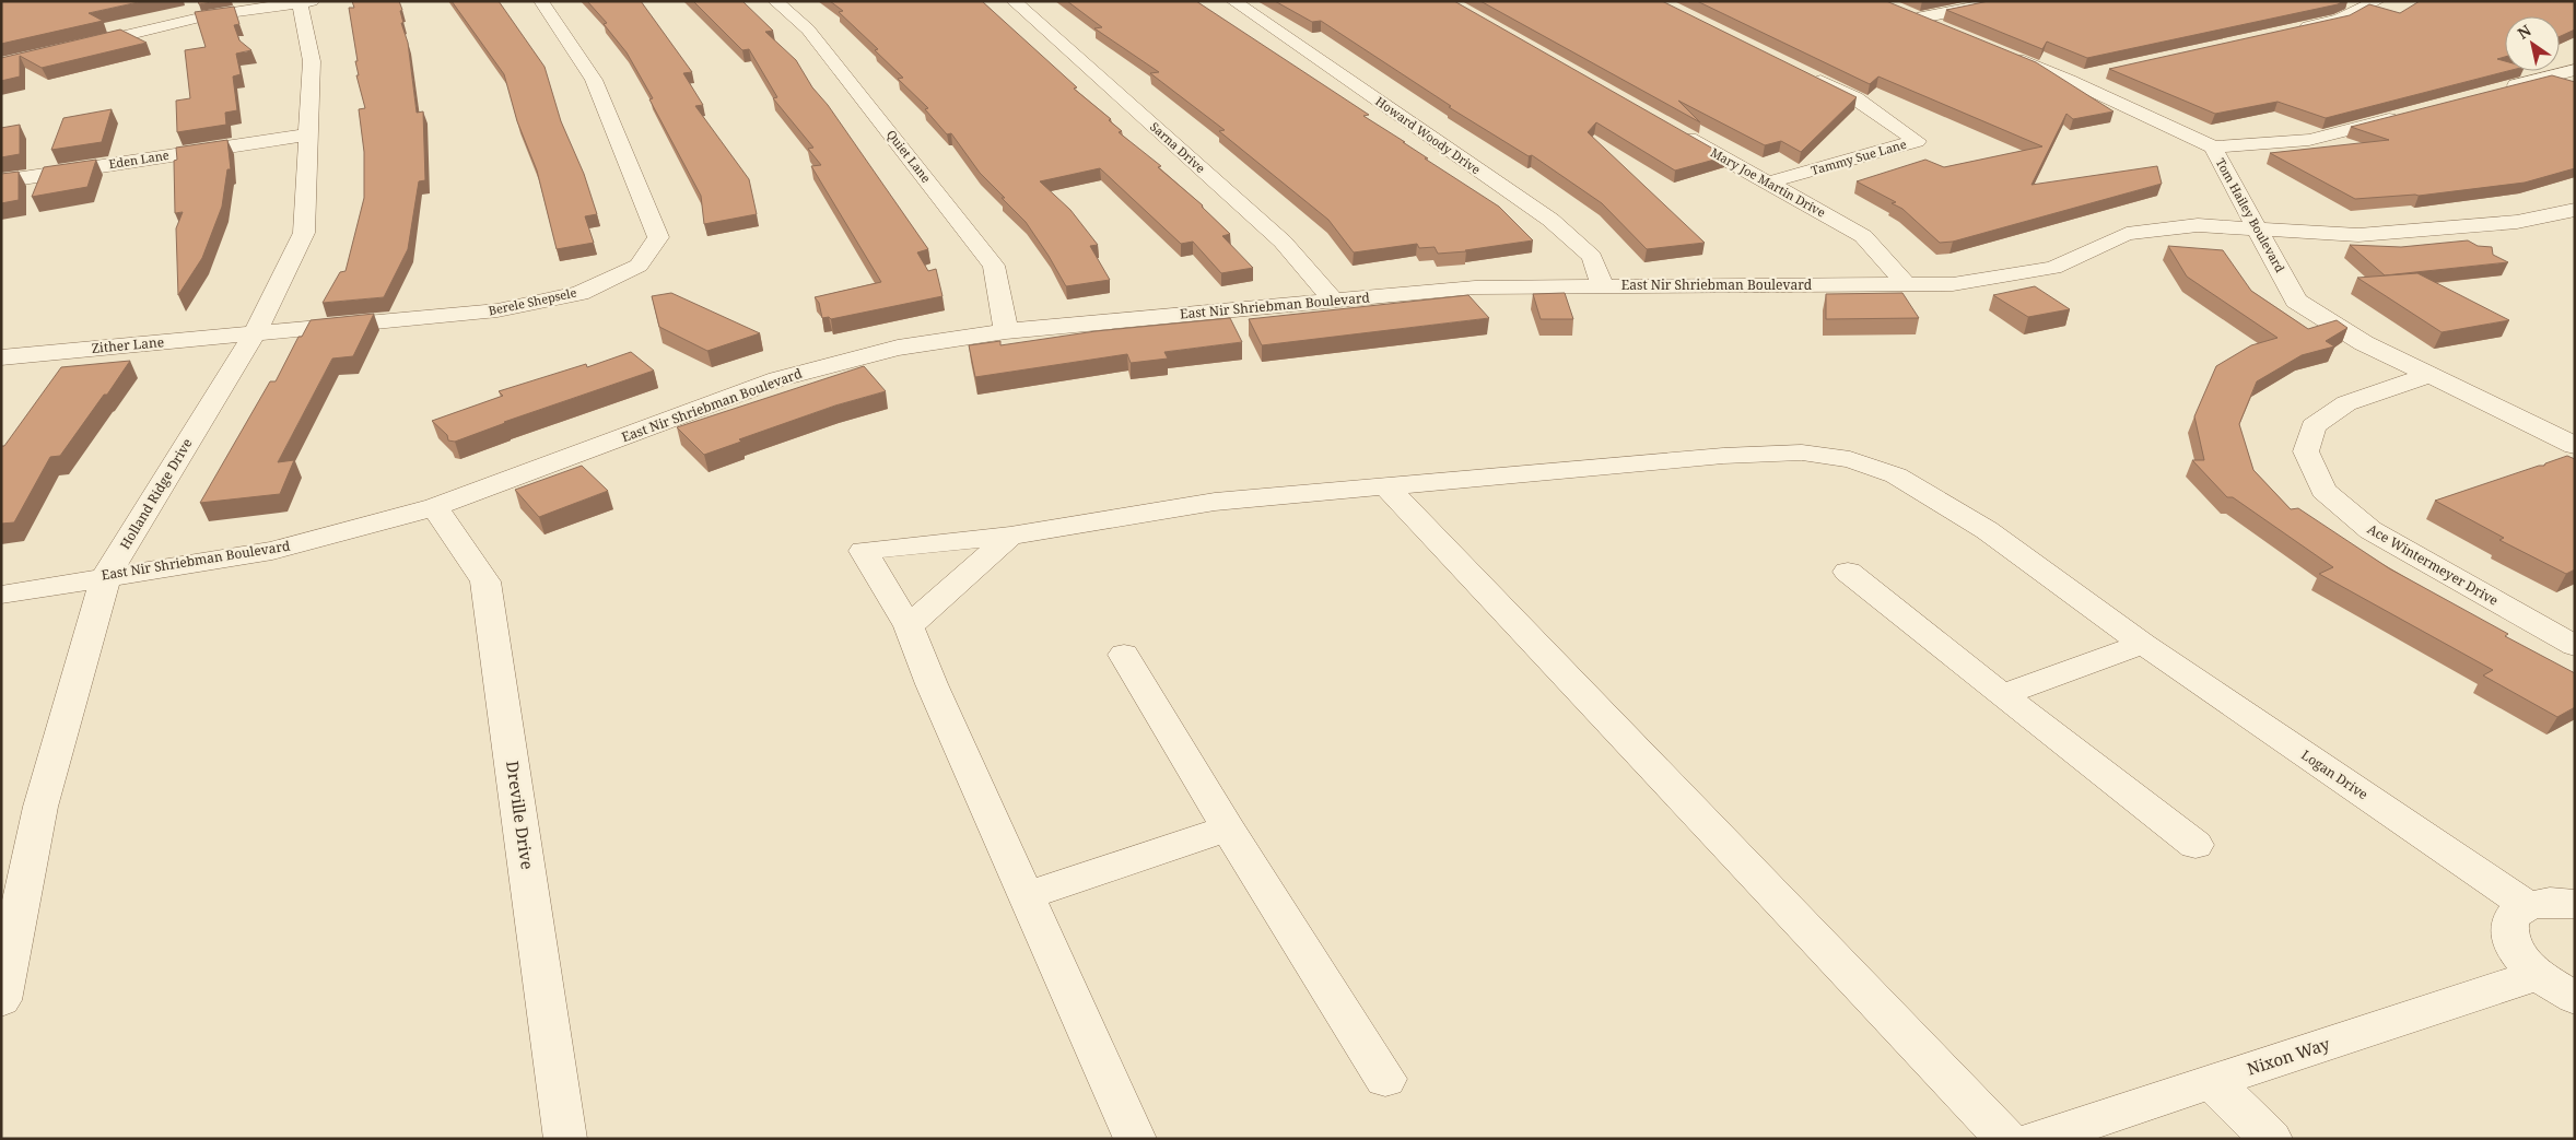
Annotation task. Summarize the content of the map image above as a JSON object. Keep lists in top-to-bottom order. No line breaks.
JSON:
{"streets":{"street":["Howard Woody Drive","Sarna Drive","Quiet Lane","Tammy Sue Lane","Eden Lane","Mary Joe Martin Drive","Tom Hailey Boulevard","East Nir Shriebman Boulevard","Berele Shepsele","Zither Lane","Holland Ridge Drive","Ace Wintermeyer Drive","Logan Drive","Dreville Drive","Nixon Way"]},"crossings":[["Howard Woody Drive","East Nir Shriebman Boulevard"],["Sarna Drive","East Nir Shriebman Boulevard"],["Quiet Lane","East Nir Shriebman Boulevard"],["Tammy Sue Lane","Mary Joe Martin Drive"],["Eden Lane","Holland Ridge Drive"],["Mary Joe Martin Drive","East Nir Shriebman Boulevard"],["Tom Hailey Boulevard","East Nir Shriebman Boulevard"],["Tom Hailey Boulevard","Ace Wintermeyer Drive"],["East Nir Shriebman Boulevard","Holland Ridge Drive"],["East Nir Shriebman Boulevard","Dreville Drive"],["Berele Shepsele","Zither Lane"],["Berele Shepsele","Holland Ridge Drive"],["Zither Lane","Holland Ridge Drive"]],"north":"top left"}
